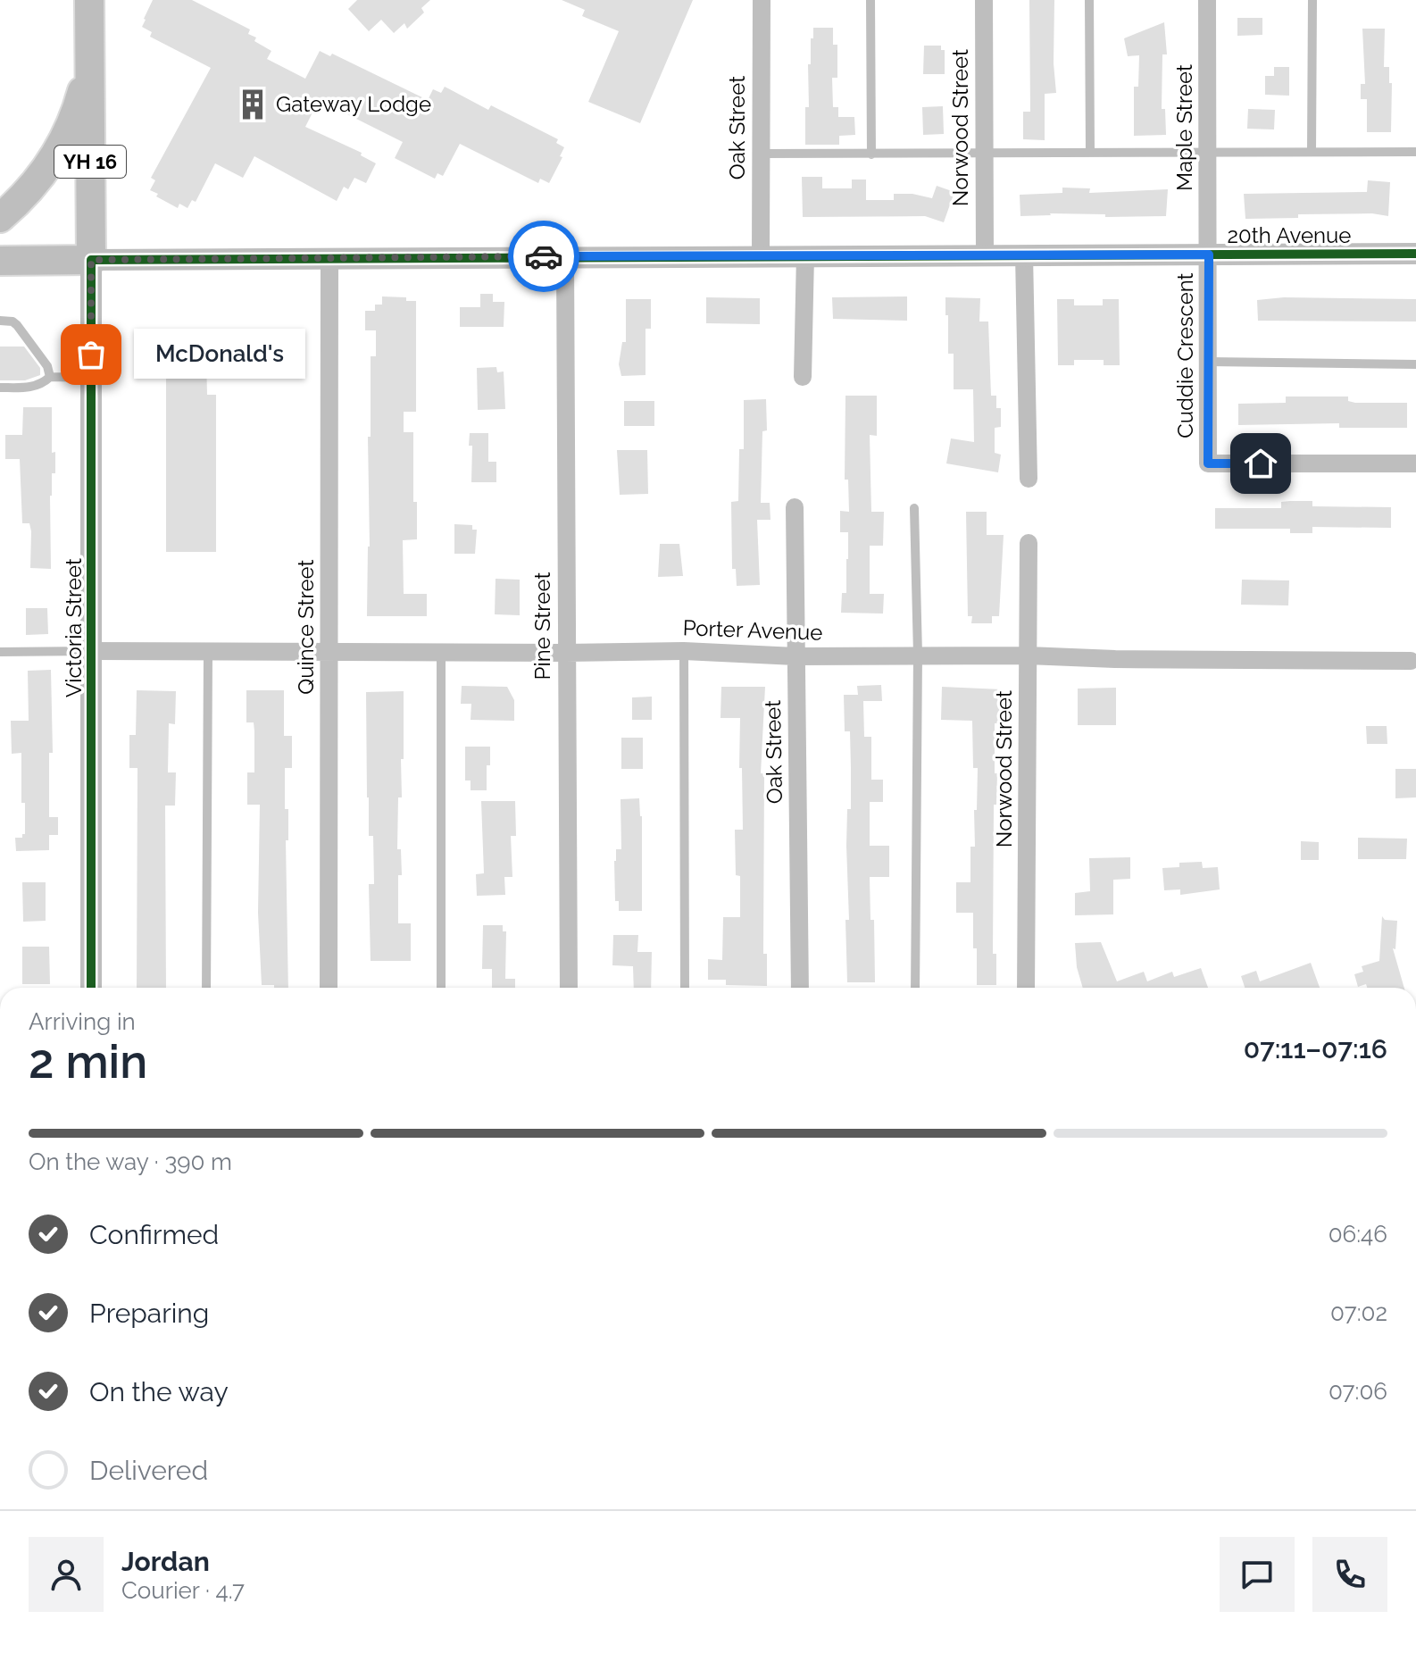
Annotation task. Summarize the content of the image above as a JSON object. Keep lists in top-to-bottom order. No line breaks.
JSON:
{"streets":{"highway":["YH 16","20th Avenue","Victoria Street"],"street":["Oak Street","Norwood Street","Maple Street","Cuddie Crescent","Pine Street","Quince Street","Porter Avenue"]},"crossings":[["Oak Street","20th Avenue"],["Oak Street","Porter Avenue"],["Norwood Street","20th Avenue"],["Norwood Street","Porter Avenue"],["Maple Street","20th Avenue"],["Maple Street","Cuddie Crescent"],["20th Avenue","Cuddie Crescent"],["20th Avenue","Pine Street"],["20th Avenue","Quince Street"],["20th Avenue","Victoria Street"],["Pine Street","Porter Avenue"],["Quince Street","Porter Avenue"],["Victoria Street","Porter Avenue"]],"places":{"building":["Gateway Lodge"],"other":["McDonald's"]},"page":{"bubble":"McDonald's","heading":["2 min","Arriving in","07:11–07:16"],"panel":["Jordan","Courier · 4.7"],"bar":"On the way · 390 m","list":[["Confirmed","06:46"],["Preparing","07:02"],["On the way","07:06"],"Delivered"]}}
